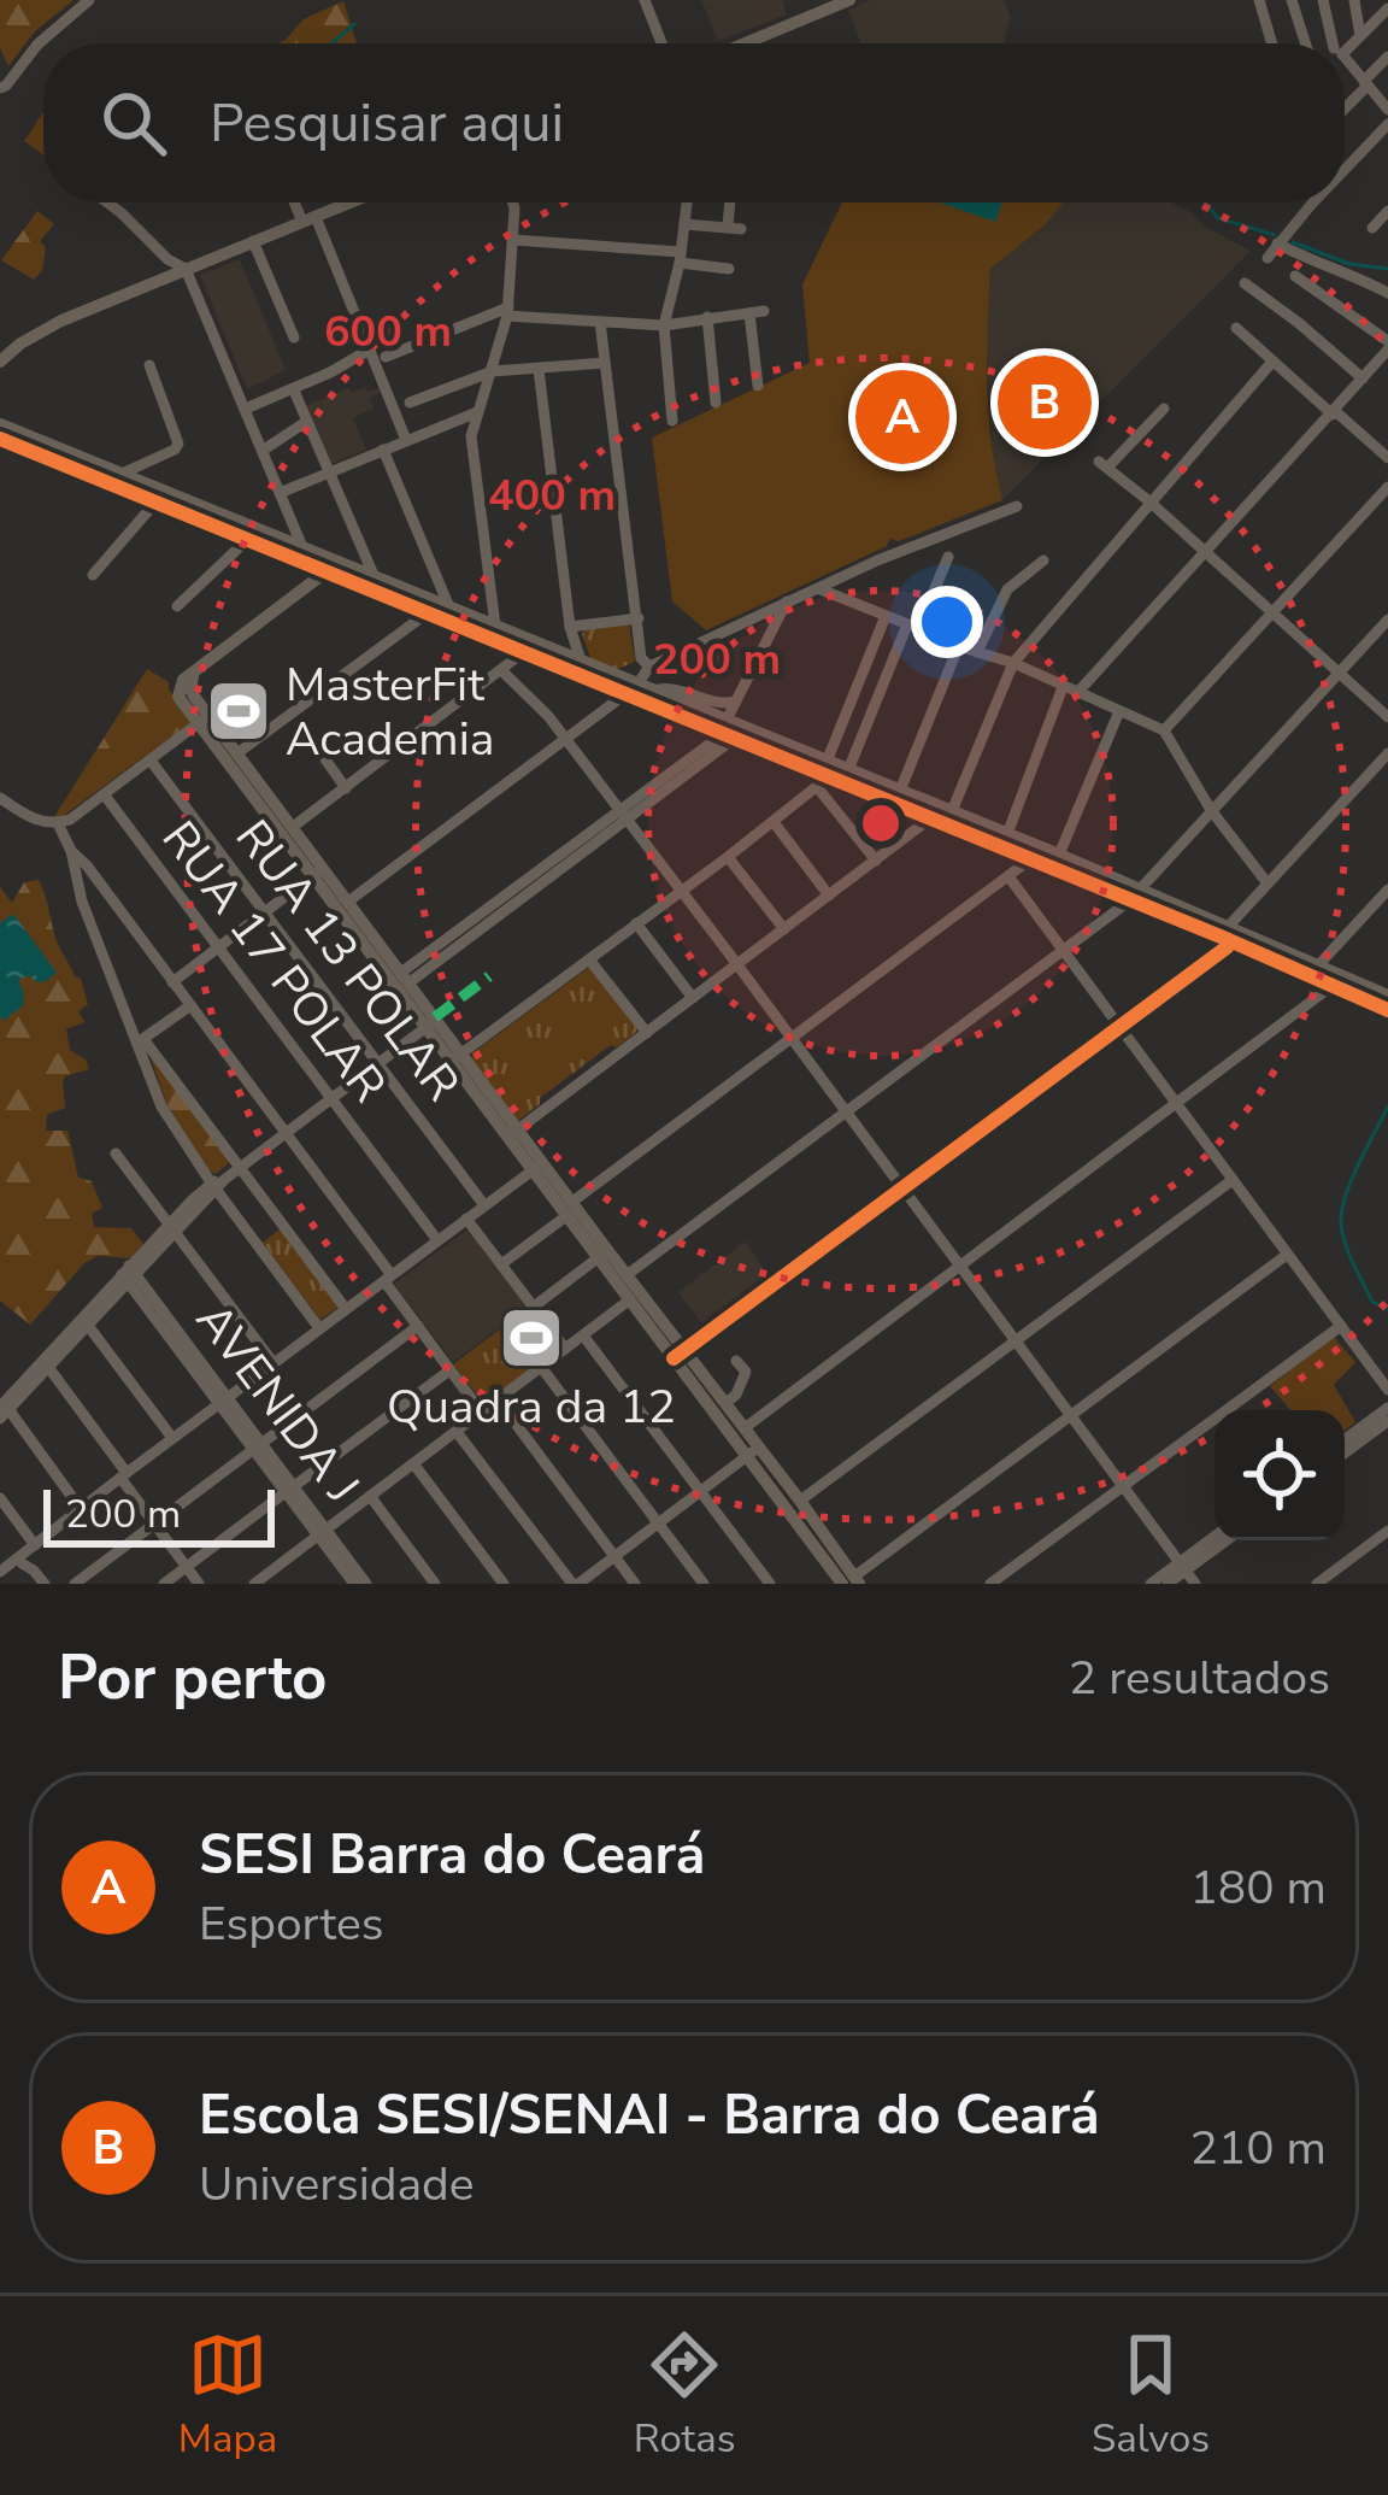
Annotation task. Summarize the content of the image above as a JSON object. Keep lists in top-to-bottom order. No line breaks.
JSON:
{"streets":{"street":["RUA 13 POLAR","RUA 17 POLAR","AVENIDA J"]},"places":{"sports":["MasterFit Academia","Quadra da 12"]},"scale_bar":"200 m","page":{"search":"Pesquisar aqui","pins":["B","A"],"scale":"200 m","heading":["Por perto","2 resultados"],"list":[{"mark":"A","name":"SESI Barra do Ceará","note":"Esportes","value":"180 m"},{"mark":"B","name":"Escola SESI/SENAI - Barra do Ceará","note":"Universidade","value":"210 m"}],"nav":["Mapa","Rotas","Salvos"]},"rings":["600 m","400 m","200 m"]}
